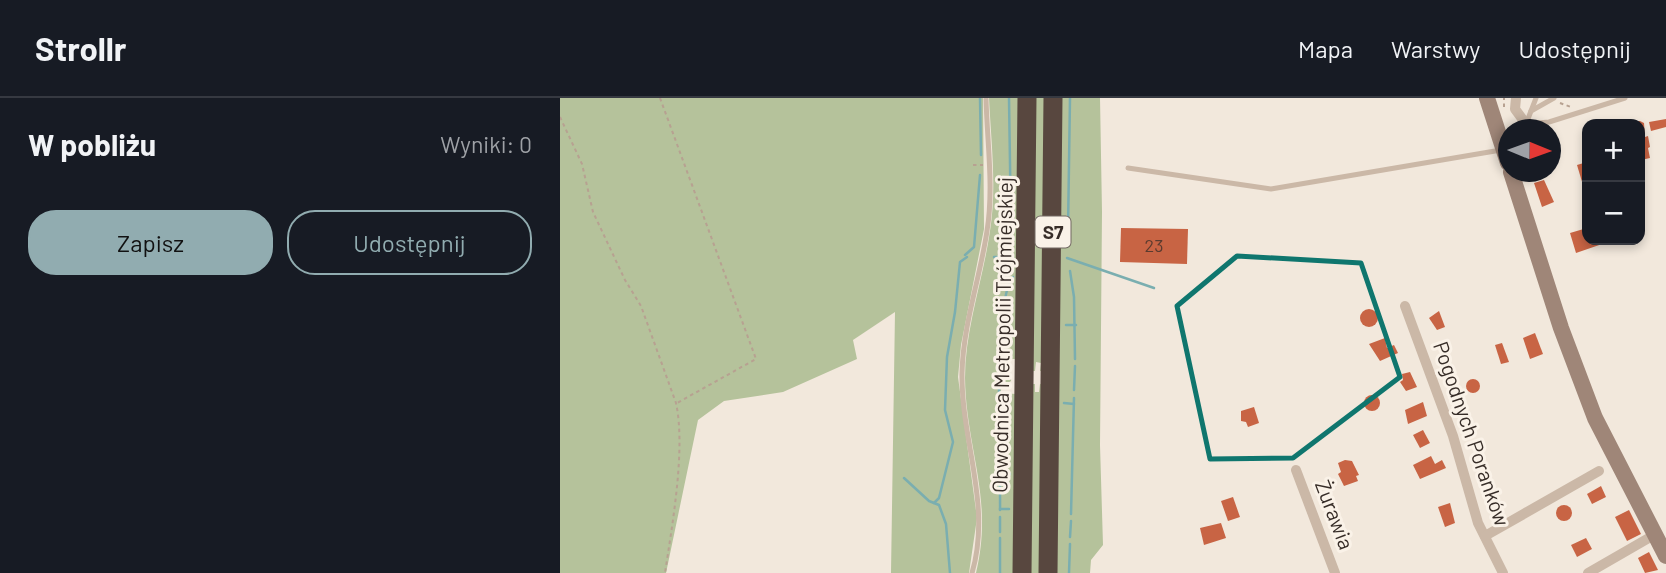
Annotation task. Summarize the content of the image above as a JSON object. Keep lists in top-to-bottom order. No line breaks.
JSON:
{"streets":{"highway":["S7","Obwodnica Metropolii Trójmiejskiej"],"street":["Pogodnych Poranków","Żurawia"]},"house_numbers":["23"],"north":"right","page":{"header":"Strollr","nav":["Mapa","Warstwy","Udostępnij"],"heading":["W pobliżu","Wyniki: 0"],"map_buttons":["+","−"],"buttons":["Zapisz","Udostępnij"]}}
